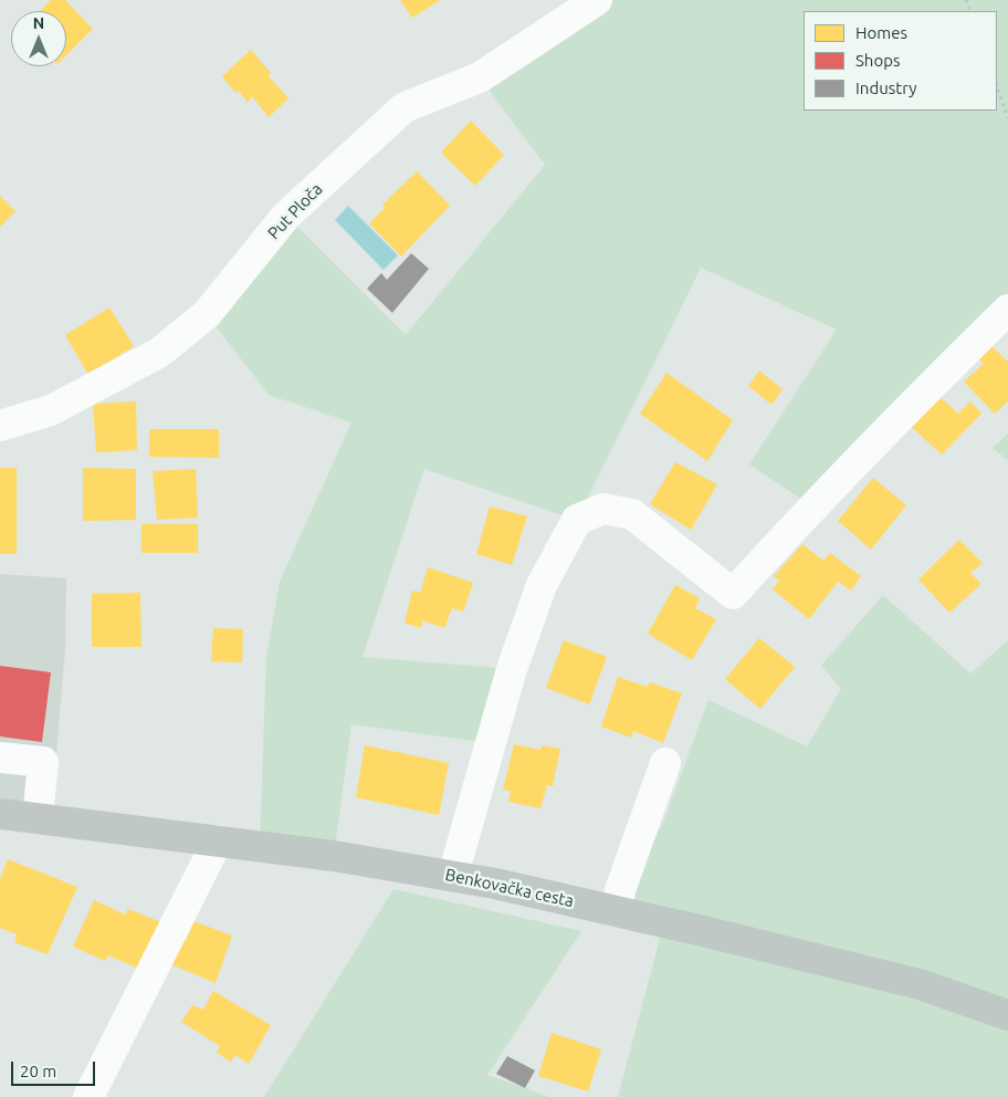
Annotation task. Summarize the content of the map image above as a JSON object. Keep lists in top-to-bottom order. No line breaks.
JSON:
{"streets":{"main road":["Benkovačka cesta"],"street":["Put Ploča"]},"legend":["Homes","Shops","Industry"],"scale_bar":"20 m","north":"top"}
